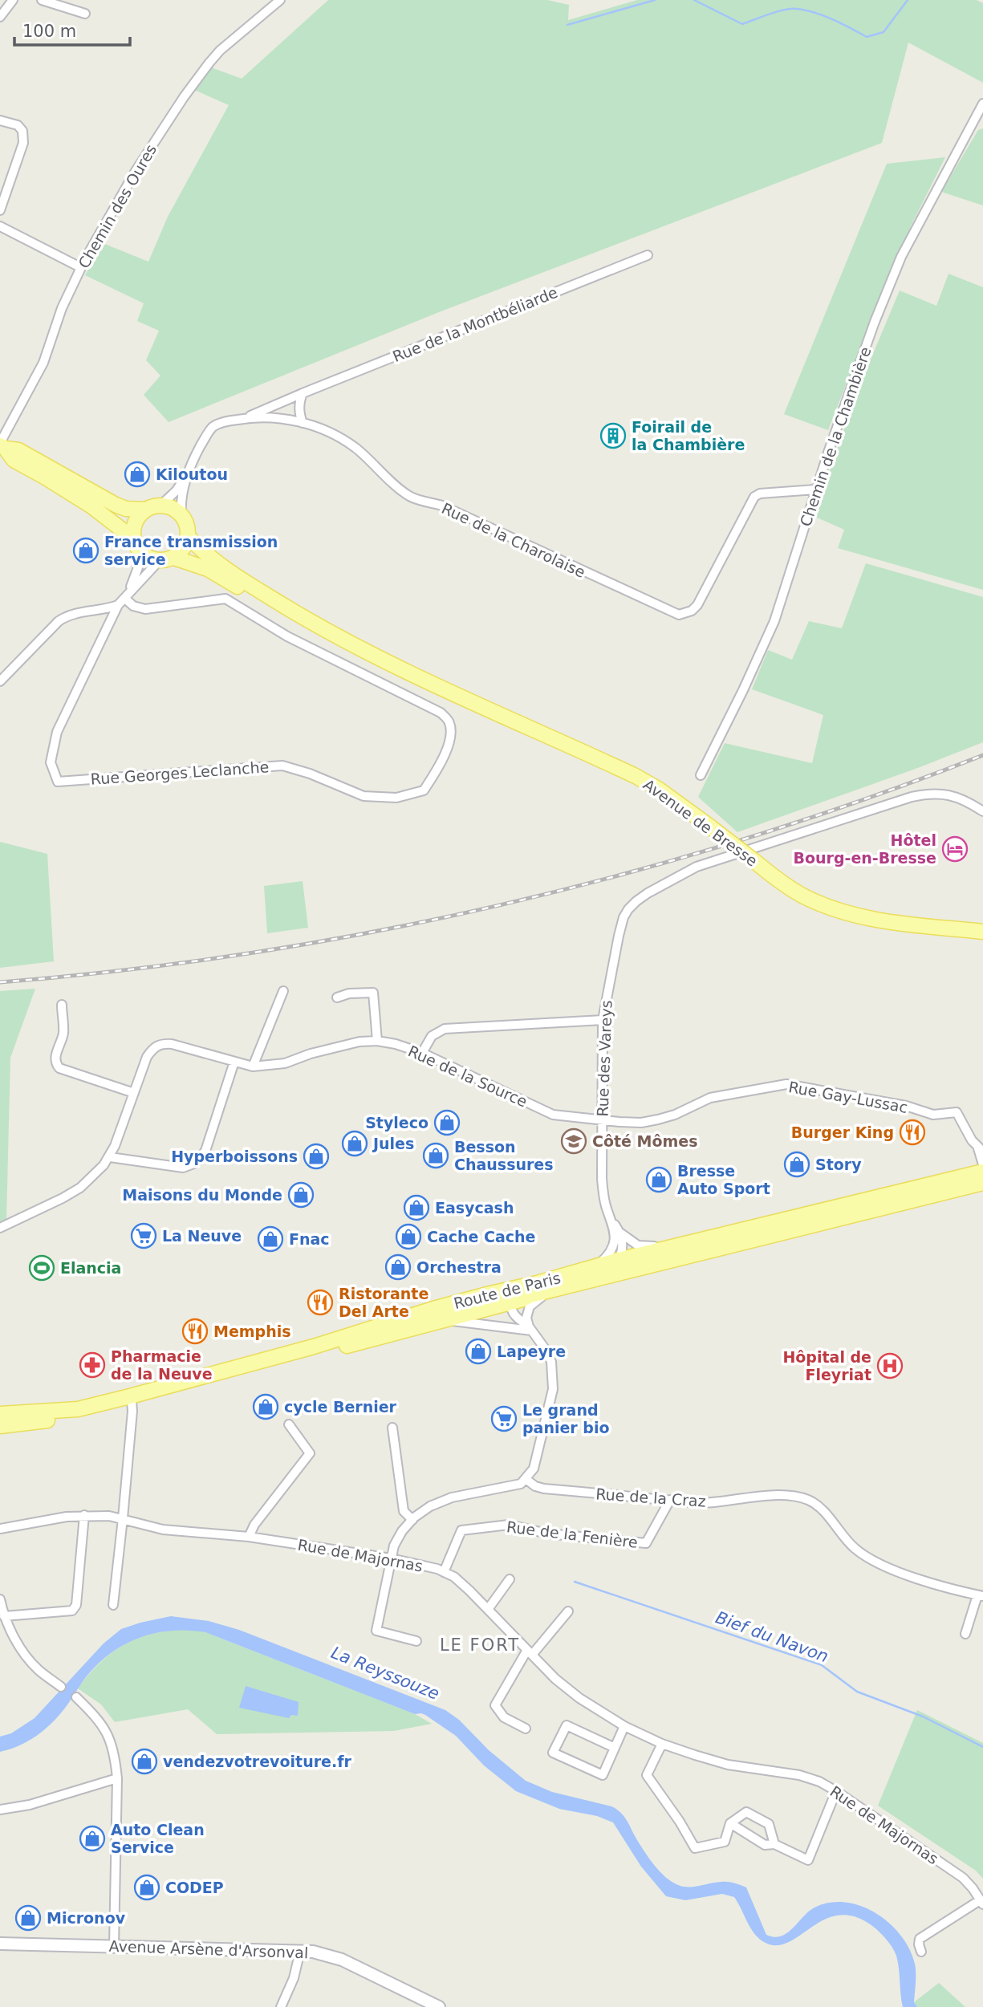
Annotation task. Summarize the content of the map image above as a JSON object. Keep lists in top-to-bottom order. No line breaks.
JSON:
{"streets":{"main road":["Avenue de Bresse","Route de Paris"],"street":["Chemin des Oures","Rue de la Montbéliarde","Chemin de la Chambière","Rue de la Charolaise","Rue Georges Leclanche","Rue des Vareys","Rue de la Source","Rue Gay-Lussac","Rue de la Craz","Rue de la Fenière","Rue de Majornas","Avenue Arsène d'Arsonval"]},"crossings":[["Rue de la Montbéliarde","Rue de la Charolaise"],["Chemin de la Chambière","Rue de la Charolaise"],["Rue des Vareys","Rue de la Source"],["Rue des Vareys","Rue Gay-Lussac"],["Rue des Vareys","Route de Paris"],["Rue de la Source","Rue Gay-Lussac"],["Rue de la Craz","Rue de la Fenière"],["Rue de la Fenière","Rue de Majornas"]],"districts":["LE FORT"],"water":["Bief du Navon","La Reyssouze"],"places":{"building":["Foirail de la Chambière"],"shop":["Kiloutou","France transmission service","Styleco","Jules","Besson Chaussures","Hyperboissons","Story","Bresse Auto Sport","Maisons du Monde","Easycash","Cache Cache","Fnac","Orchestra","Lapeyre","cycle Bernier","vendezvotrevoiture.fr","Auto Clean Service","CODEP","Micronov"],"hotel":["Hôtel Bourg-en-Bresse"],"restaurant":["Burger King","Ristorante Del Arte","Memphis"],"school or university":["Côté Mômes"],"supermarket":["La Neuve","Le grand panier bio"],"sports":["Elancia"],"pharmacy":["Pharmacie de la Neuve"],"hospital":["Hôpital de Fleyriat"]},"scale_bar":"100 m"}
